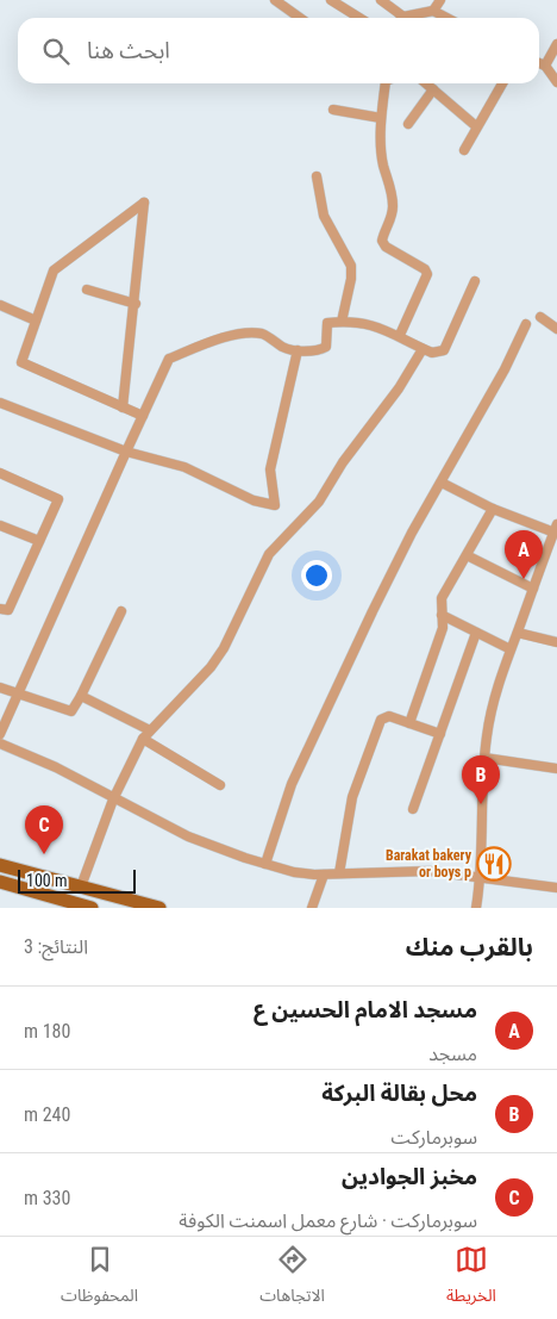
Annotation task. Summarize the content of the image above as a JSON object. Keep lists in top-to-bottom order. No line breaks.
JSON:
{"places":{"restaurant":["Barakat bakery or boys p"]},"scale_bar":"100 m","page":{"search":"ابحث هنا","pins":["A","B","C"],"scale":"100 m","heading":["بالقرب منك","النتائج: 3"],"list":[{"mark":"A","name":"مسجد الامام الحسين ع","note":"مسجد","value":"180 m"},{"mark":"B","name":"محل بقالة البركة","note":"سوبرماركت","value":"240 m"},{"mark":"C","name":"مخبز الجوادين","note":"سوبرماركت · شارع معمل اسمنت الكوفة","value":"330 m"}],"nav":["الخريطة","الاتجاهات","المحفوظات"]}}
